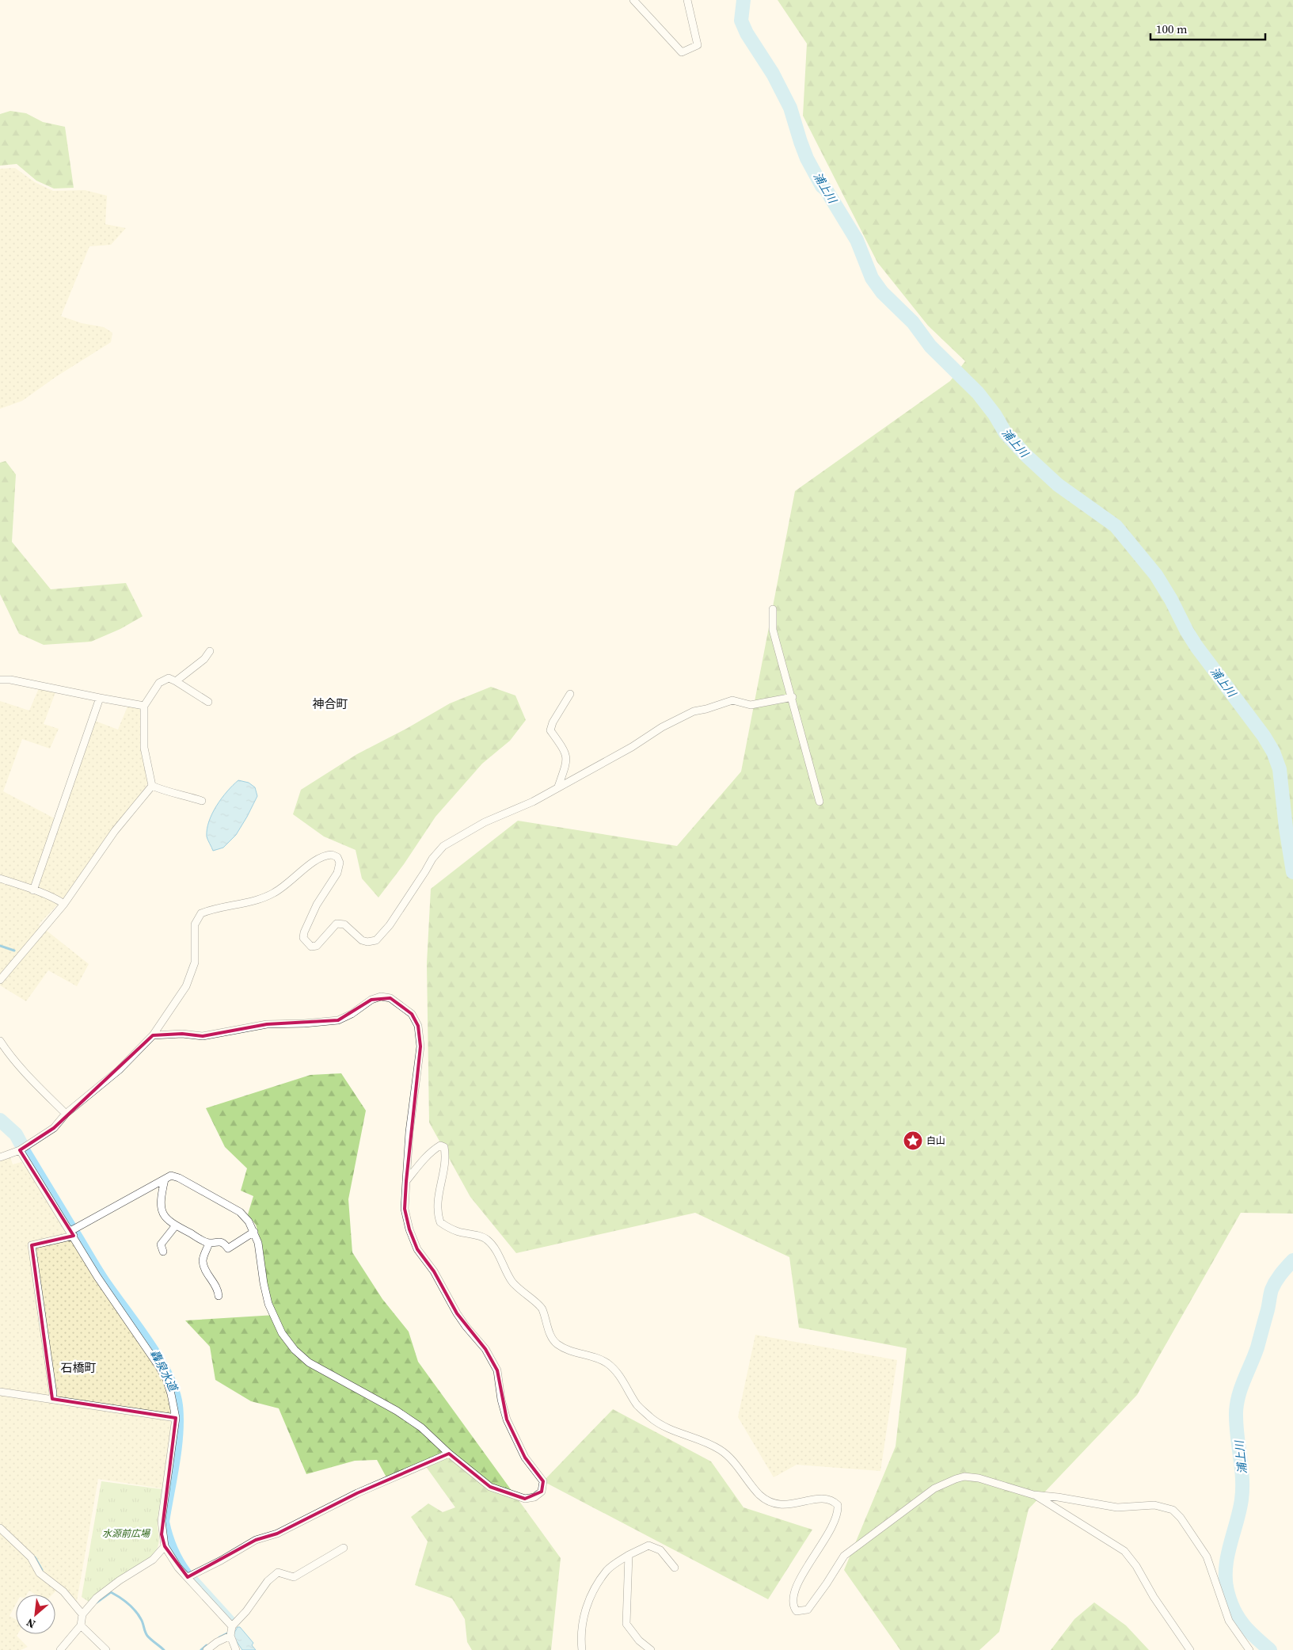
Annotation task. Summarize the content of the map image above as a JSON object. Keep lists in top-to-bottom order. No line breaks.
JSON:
{"districts":["神合町","石橋町"],"water":["浦上川","轟泉水道"],"parks":["水源前広場"],"places":{"place":["白山"]},"scale_bar":"100 m","north":"bottom left"}
